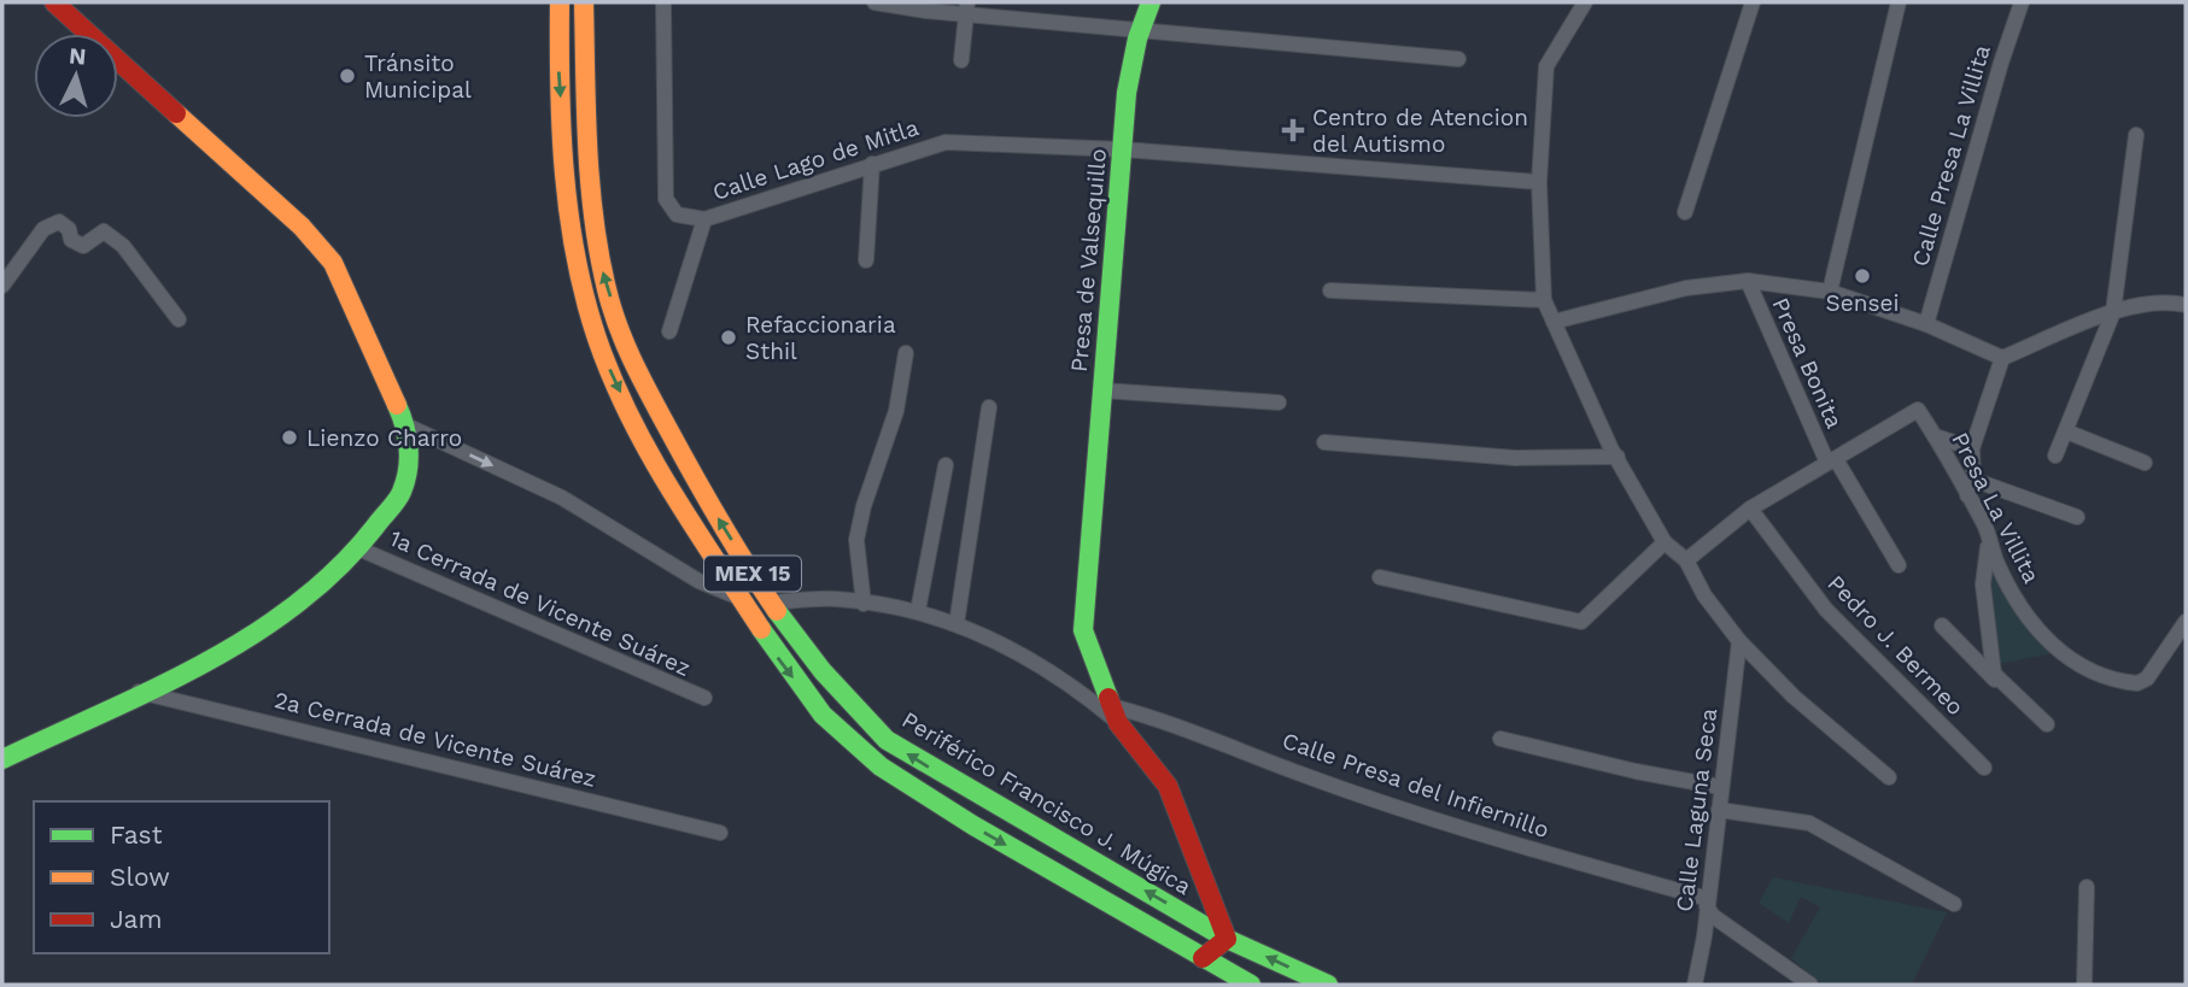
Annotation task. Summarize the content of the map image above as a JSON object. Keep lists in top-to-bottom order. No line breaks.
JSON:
{"streets":{"main road":["Presa de Valsequillo","MEX 15","Periférico Francisco J. Múgica"],"street":["Calle Presa La Villita","Calle Lago de Mitla","Presa Bonita","Presa La Villita","1a Cerrada de Vicente Suárez","Pedro J. Bermeo","2a Cerrada de Vicente Suárez","Calle Presa del Infiernillo","Calle Laguna Seca"]},"crossings":[["Calle Lago de Mitla","Presa de Valsequillo"],["Presa de Valsequillo","Calle Presa del Infiernillo"],["Presa de Valsequillo","Periférico Francisco J. Múgica"],["Presa Bonita","Presa La Villita"],["Calle Presa del Infiernillo","Periférico Francisco J. Múgica"],["Calle Presa del Infiernillo","Calle Laguna Seca"]],"places":{"other":["Tránsito Municipal","Sensei","Refaccionaria Sthil","Lienzo Charro"],"health":["Centro de Atencion del Autismo"]},"legend":["Fast","Slow","Jam"],"north":"top"}
